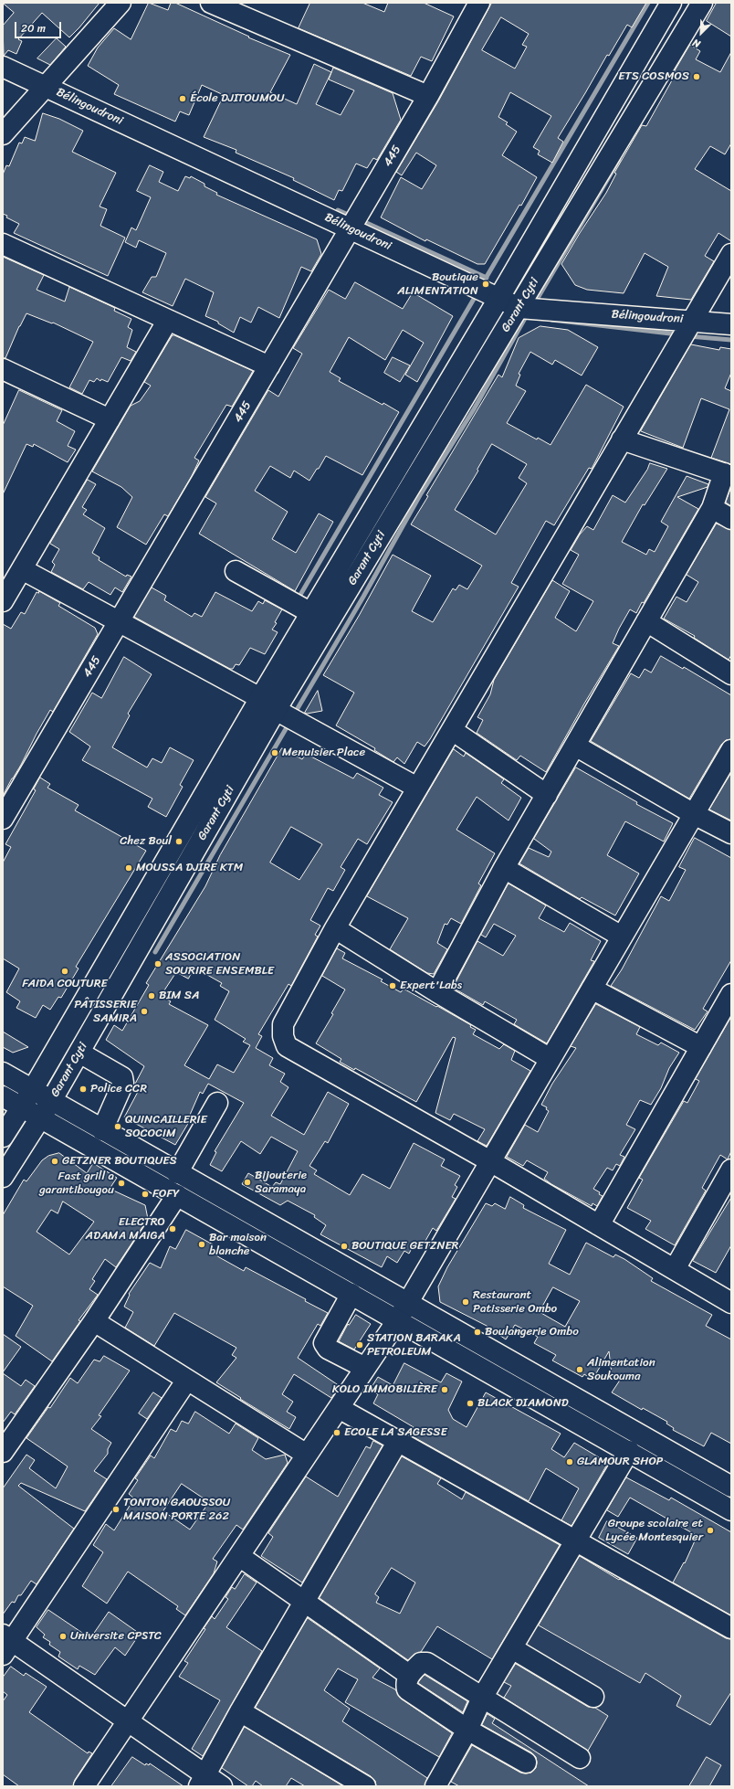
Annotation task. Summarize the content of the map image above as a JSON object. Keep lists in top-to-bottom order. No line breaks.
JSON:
{"streets":{"street":["Bélingoudroni","445","Garant Cyti"]},"crossings":[["Bélingoudroni","445"],["Bélingoudroni","Garant Cyti"]],"places":["ETS COSMOS","École DJITOUMOU","Boutique ALIMENTATION","Menuisier Place","Chez Boul","MOUSSA DJIRE KTM","ASSOCIATION SOURIRE ENSEMBLE","FAIDA COUTURE","Expert'Labs","BIM SA","PÂTISSERIE SAMIRA","Police CCR","QUINCAILLERIE SOCOCIM","GETZNER BOUTIQUES","Bijouterie Saramaya","Fast grill a garantibougou","FOFY","ELECTRO ADAMA MAIGA","Bar maison blanche","BOUTIQUE GETZNER","Restaurant Patisserie Ombo","Boulangerie Ombo","STATION BARAKA PETROLEUM","Alimentation Soukouma","KOLO IMMOBILIÈRE","BLACK DIAMOND","ECOLE LA SAGESSE","GLAMOUR SHOP","TONTON GAOUSSOU MAISON PORTE 262","Groupe scolaire et Lycée Montesquier","Universite CPSTC"],"scale_bar":"20 m","north":"bottom left"}
